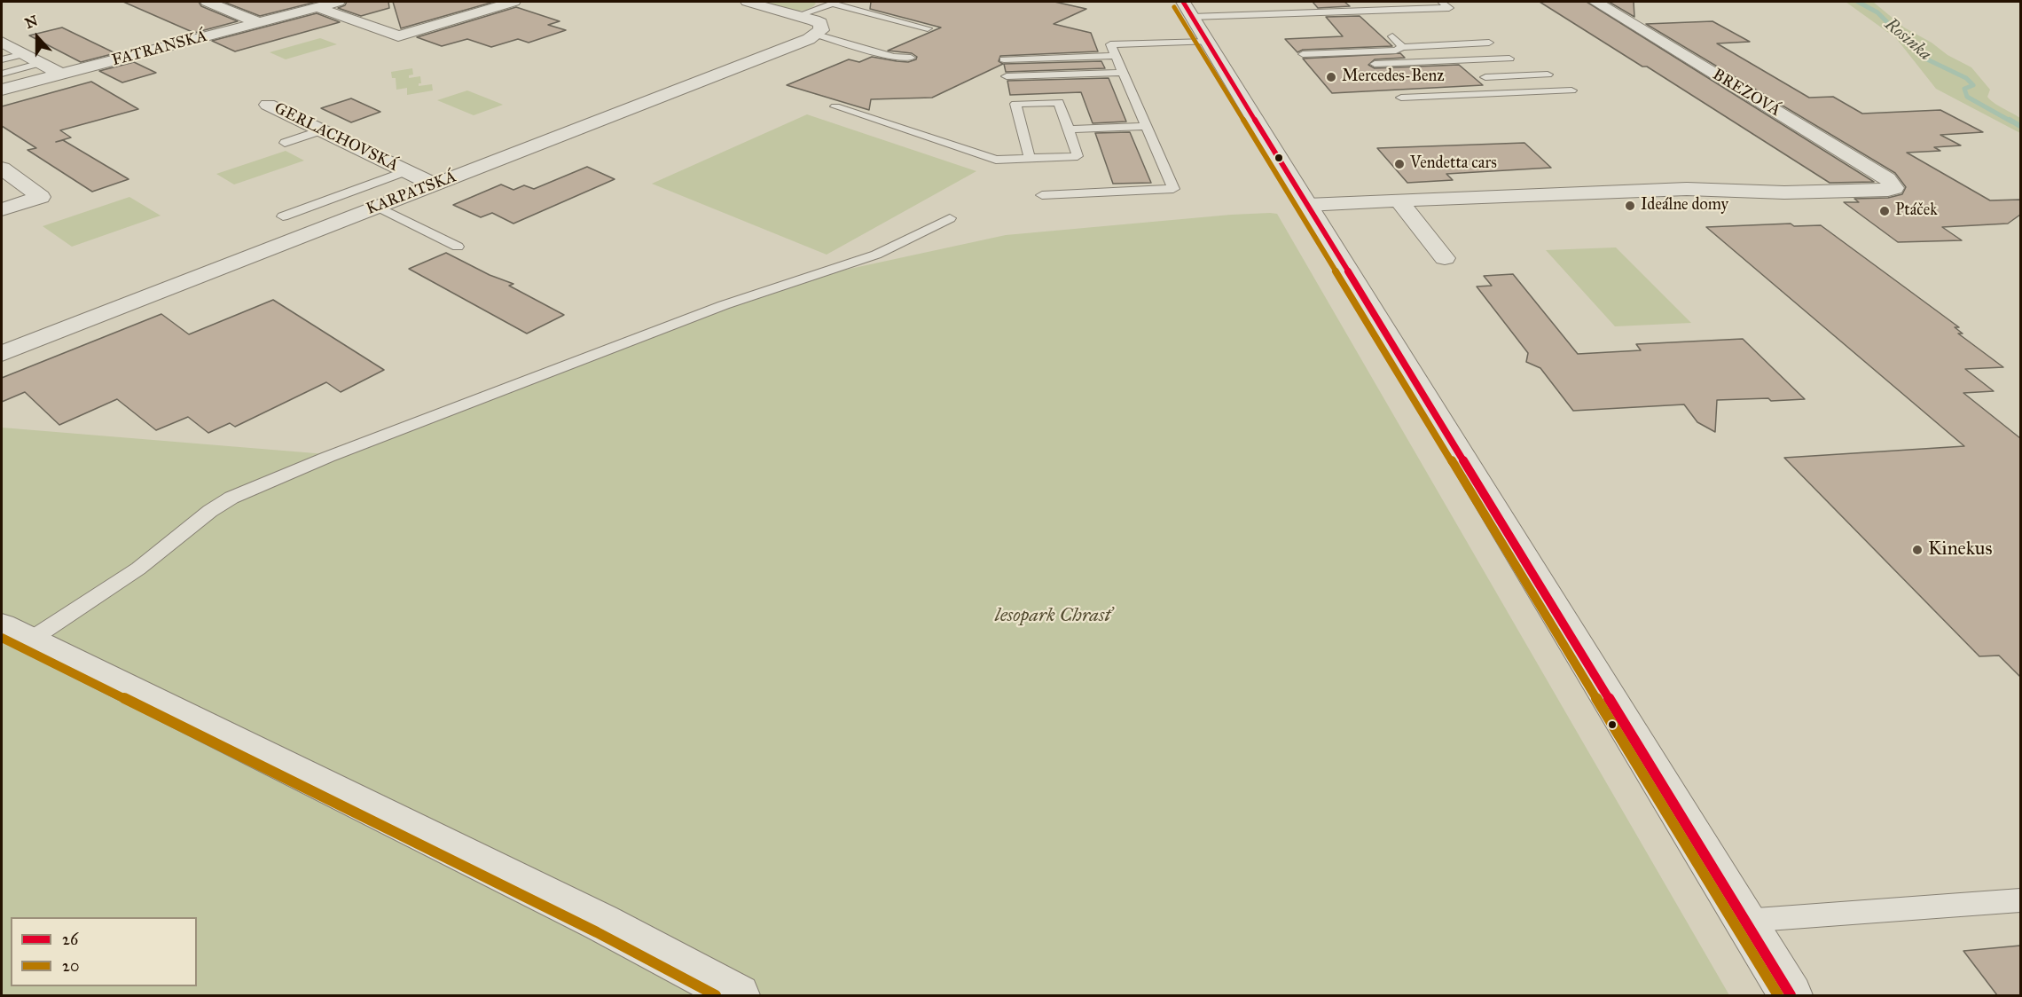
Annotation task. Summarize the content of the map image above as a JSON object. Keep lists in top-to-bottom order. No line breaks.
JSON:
{"streets":{"street":["FATRANSKÁ","BREZOVÁ","GERLACHOVSKÁ","KARPATSKÁ"]},"crossings":[["GERLACHOVSKÁ","KARPATSKÁ"]],"water":["Rosinka"],"parks":["lesopark Chrasť"],"places":["Mercedes-Benz","Vendetta cars","Ideálne domy","Ptáček","Kinekus"],"lines":["transit line 26","transit line 20"],"legend":["26","20"],"north":"top"}
